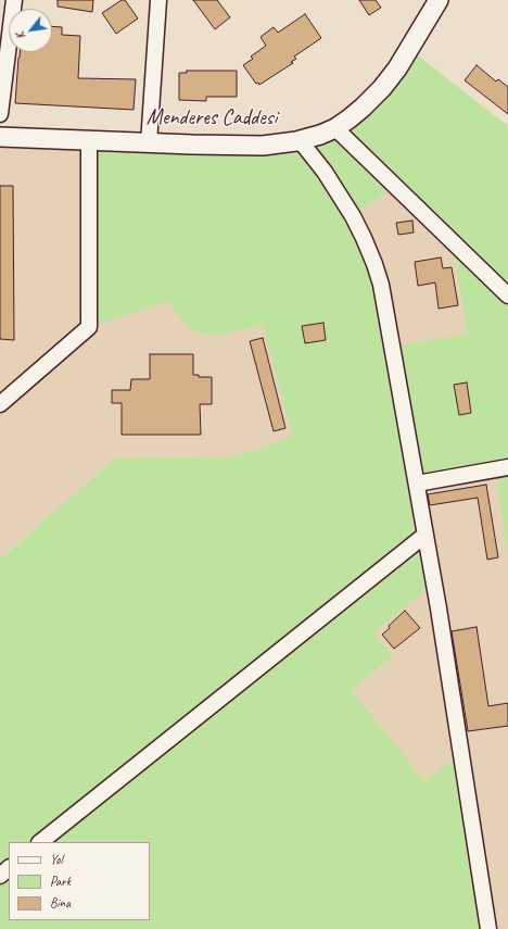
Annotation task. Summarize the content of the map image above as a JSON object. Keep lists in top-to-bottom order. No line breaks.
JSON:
{"streets":{"street":["Menderes Caddesi"]},"legend":["Yol","Park","Bina"],"north":"bottom left"}
